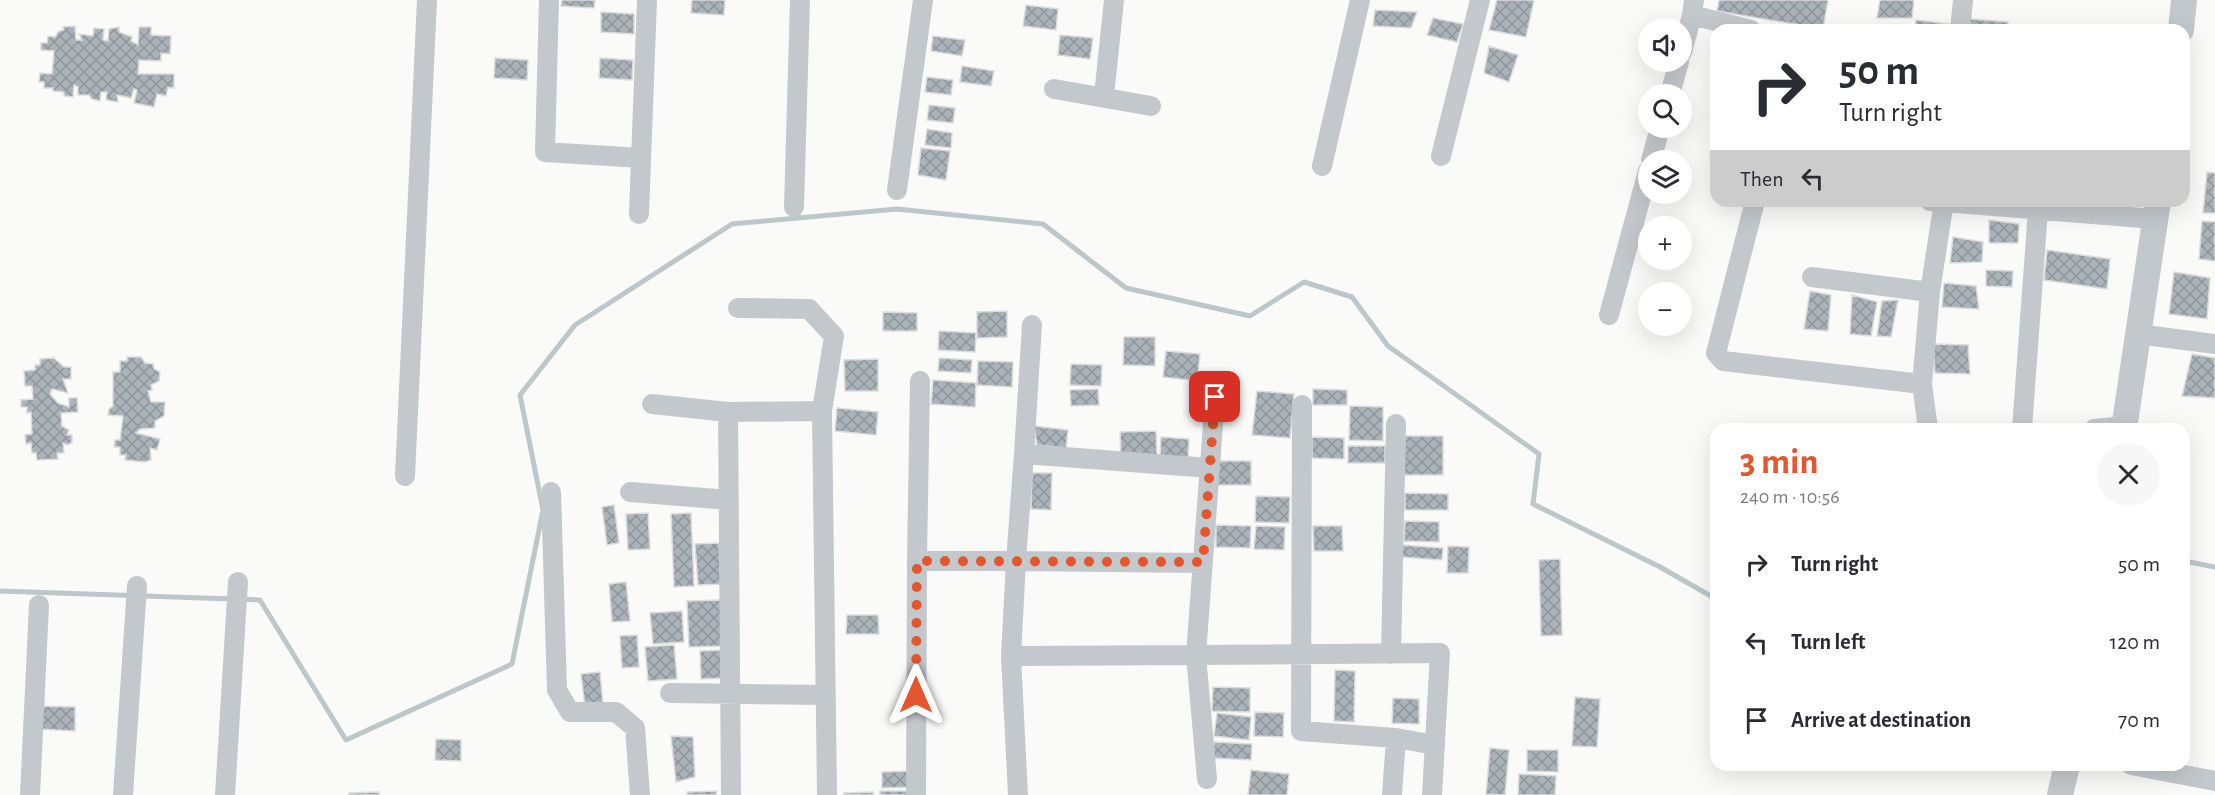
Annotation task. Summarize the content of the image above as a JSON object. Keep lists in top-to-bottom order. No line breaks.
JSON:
{"page":{"map_buttons":["+","−"],"turn":["50 m","Turn right"],"then":"Then","heading":["3 min","240 m · 10:56"],"list":[{"name":"Turn right","value":"50 m"},{"name":"Turn left","value":"120 m"},{"name":"Arrive at destination","value":"70 m"}]}}
